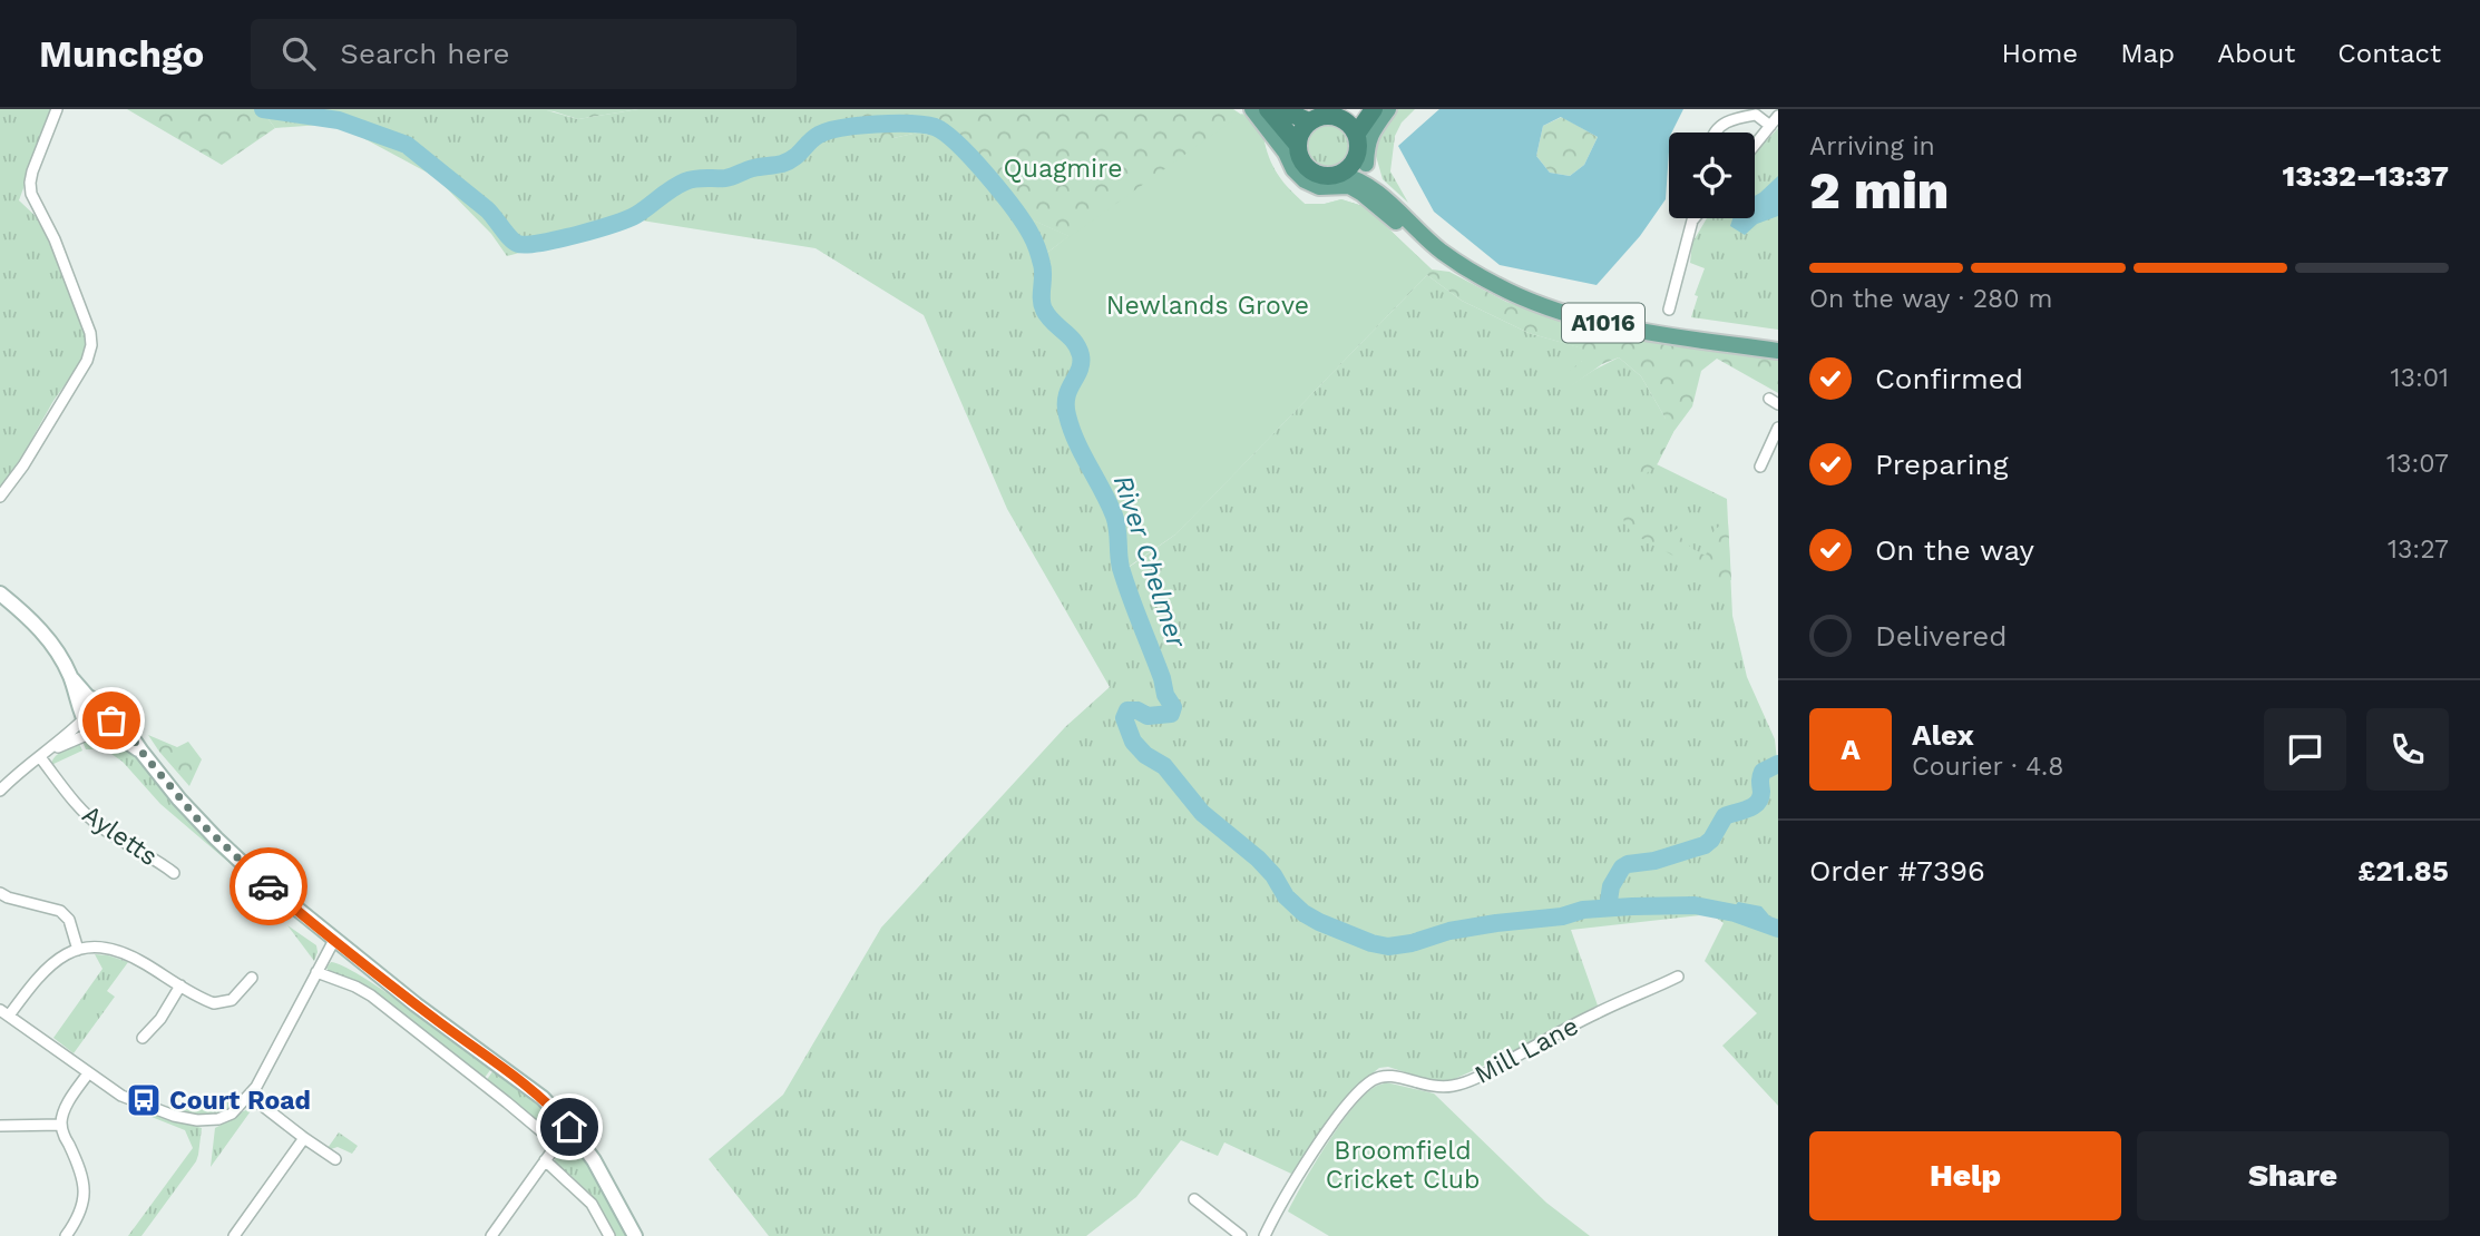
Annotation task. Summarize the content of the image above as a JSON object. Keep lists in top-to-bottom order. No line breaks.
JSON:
{"streets":{"main road":["A1016"],"street":["Ayletts","Mill Lane"]},"water":["River Chelmer"],"parks":["Quagmire","Newlands Grove","Broomfield Cricket Club"],"places":{"bus stop":["Court Road"]},"page":{"header":"Munchgo","search":"Search here","nav":["Home","Map","About","Contact"],"heading":["2 min","Arriving in","13:32–13:37"],"panel":["Alex","Courier · 4.8","Order #7396","£21.85"],"bar":"On the way · 280 m","list":[["Confirmed","13:01"],["Preparing","13:07"],["On the way","13:27"],"Delivered"],"round":"A","buttons":["Help","Share"]}}
